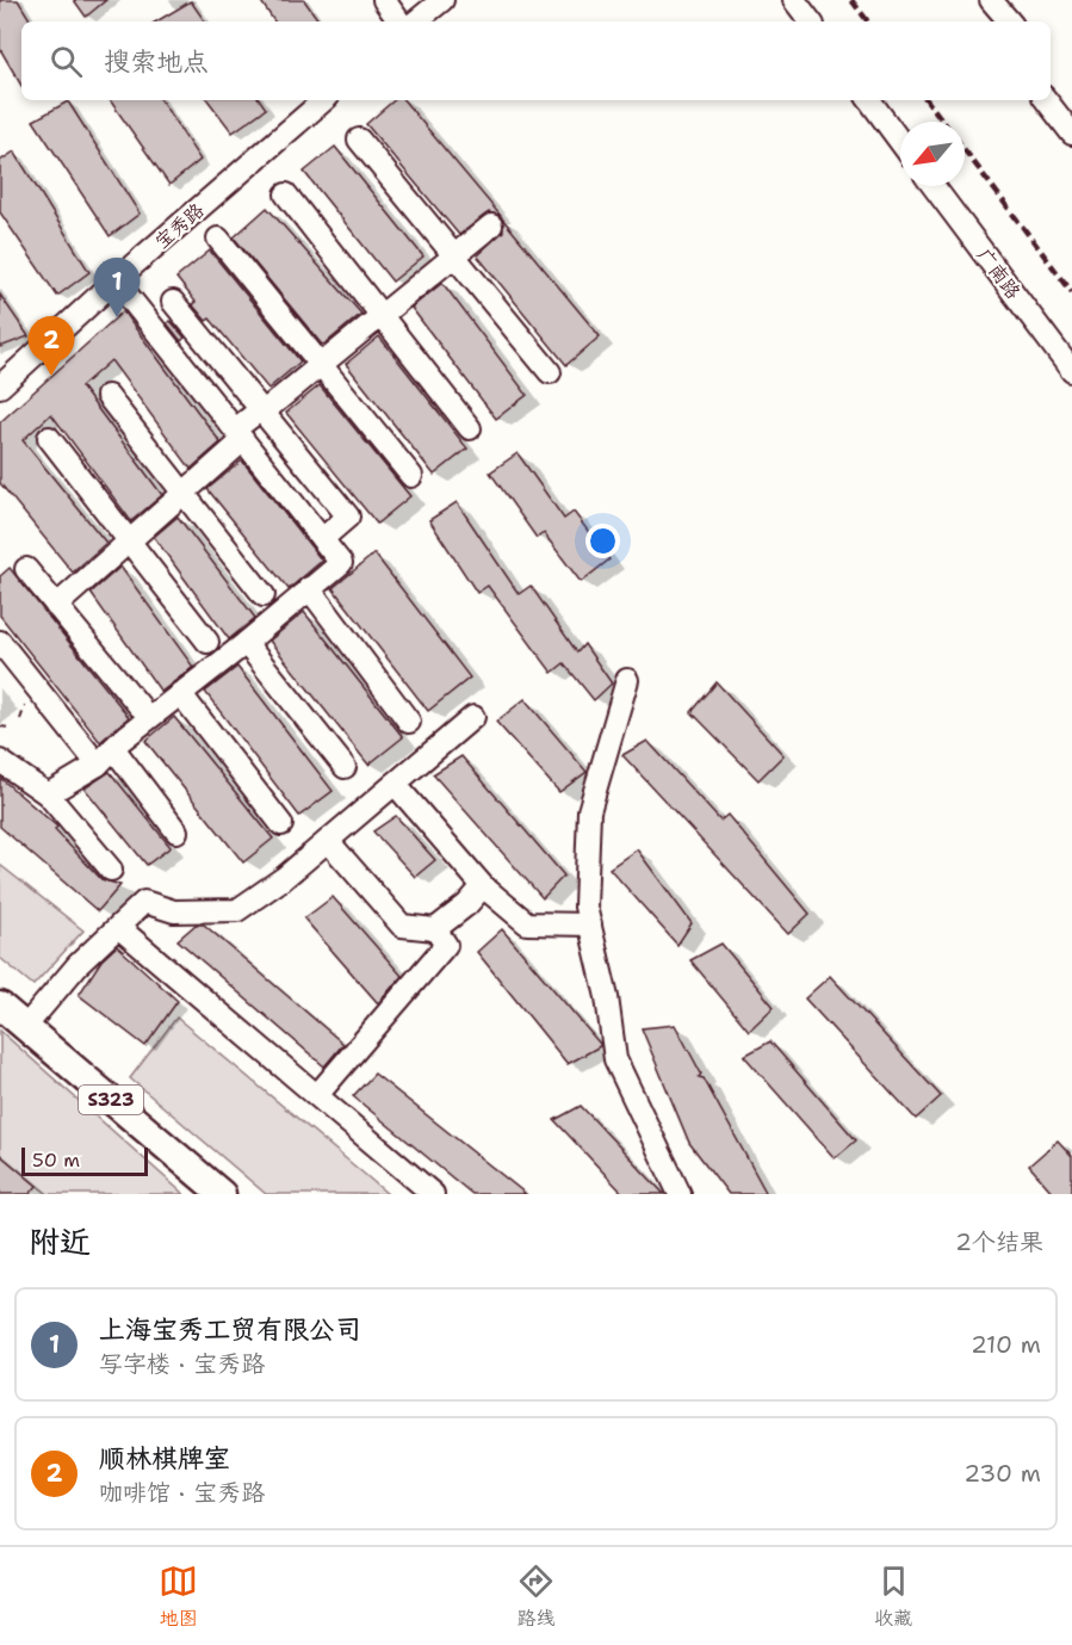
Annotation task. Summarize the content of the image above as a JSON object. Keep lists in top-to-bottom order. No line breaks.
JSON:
{"streets":{"main road":["S323"],"street":["宝秀路","广南路"]},"scale_bar":"50 m","north":"bottom left","page":{"search":"搜索地点","pins":["1","2"],"scale":"50 m","heading":["附近","2个结果"],"list":[{"mark":"1","name":"上海宝秀工贸有限公司","note":"写字楼 · 宝秀路","value":"210 m"},{"mark":"2","name":"顺林棋牌室","note":"咖啡馆 · 宝秀路","value":"230 m"}],"nav":["地图","路线","收藏"]}}
